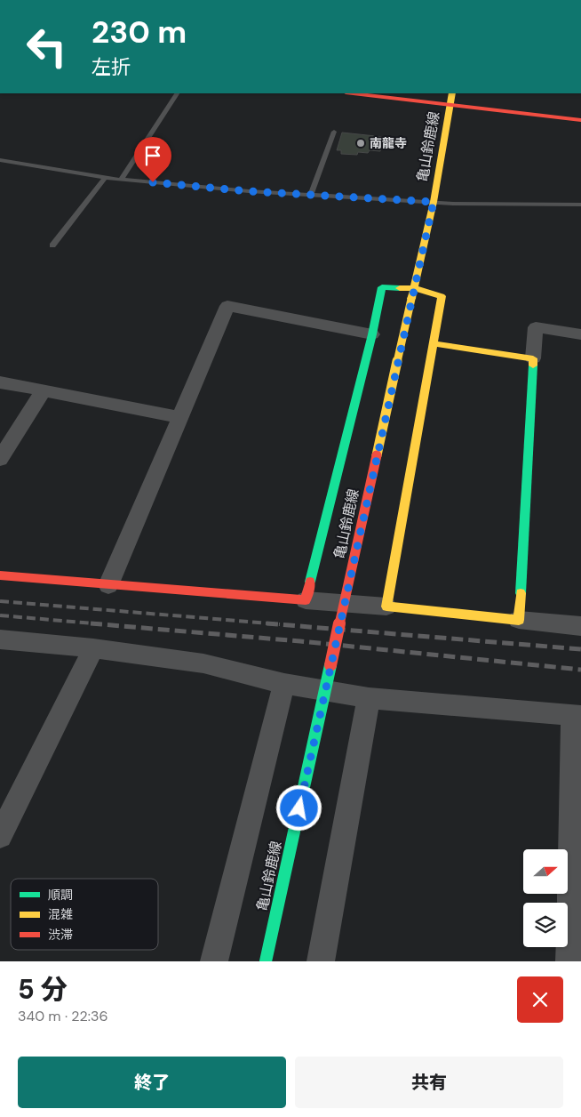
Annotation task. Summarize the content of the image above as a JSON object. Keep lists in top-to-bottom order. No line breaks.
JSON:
{"streets":{"street":["亀山鈴鹿線"]},"places":["南龍寺"],"legend":["順調","混雑","渋滞"],"north":"right","page":{"turn":["230 m","左折"],"heading":["5 分","340 m · 22:36"],"buttons":["終了","共有"]}}
